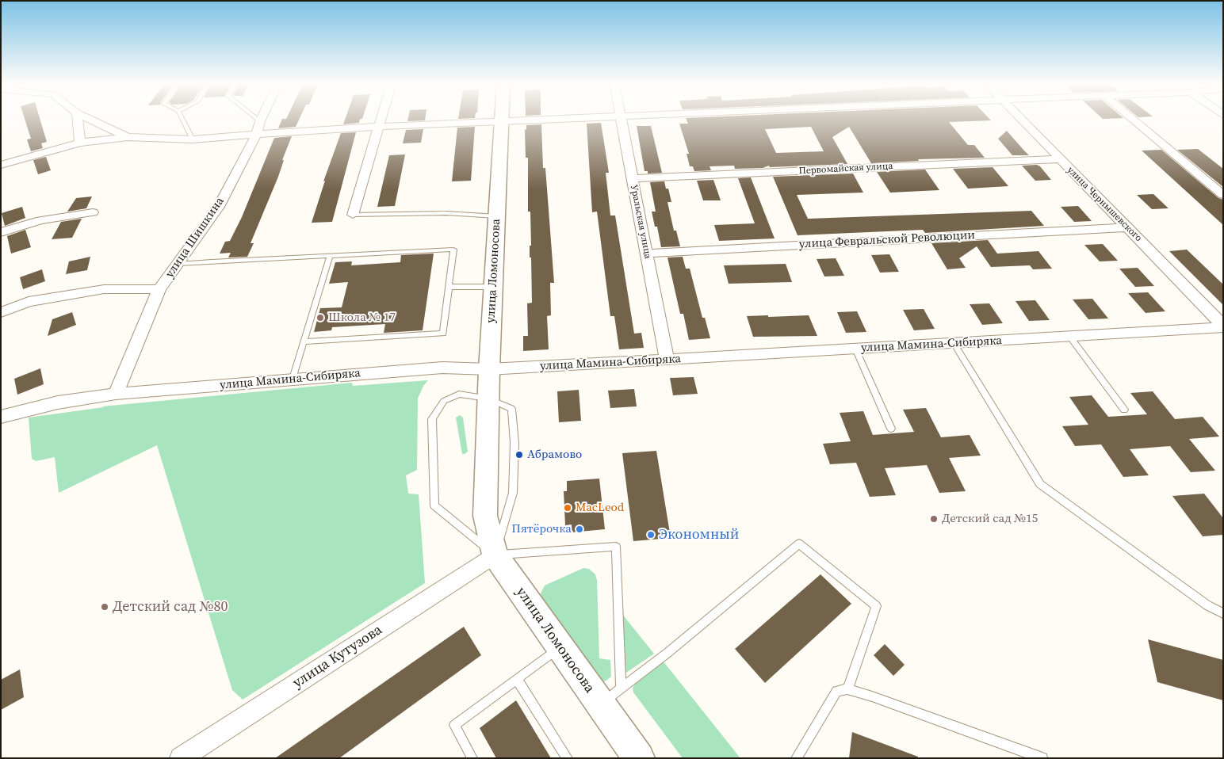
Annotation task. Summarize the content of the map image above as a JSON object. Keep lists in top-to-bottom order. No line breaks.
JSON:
{"streets":{"street":["Первомайская улица","улица Чернышевского","Уральская улица","улица Шишкина","улица Февральской Революции","улица Ломоносова","улица Мамина-Сибиряка","улица Кутузова"]},"crossings":[["Первомайская улица","улица Чернышевского"],["Первомайская улица","Уральская улица"],["улица Чернышевского","улица Февральской Революции"],["улица Чернышевского","улица Мамина-Сибиряка"],["Уральская улица","улица Февральской Революции"],["Уральская улица","улица Мамина-Сибиряка"],["улица Шишкина","улица Мамина-Сибиряка"],["улица Ломоносова","улица Мамина-Сибиряка"],["улица Ломоносова","улица Кутузова"]],"places":["Школа № 17","Абрамово","MacLeod","Детский сад №15","Пятёрочка","Экономный","Детский сад №80"]}
